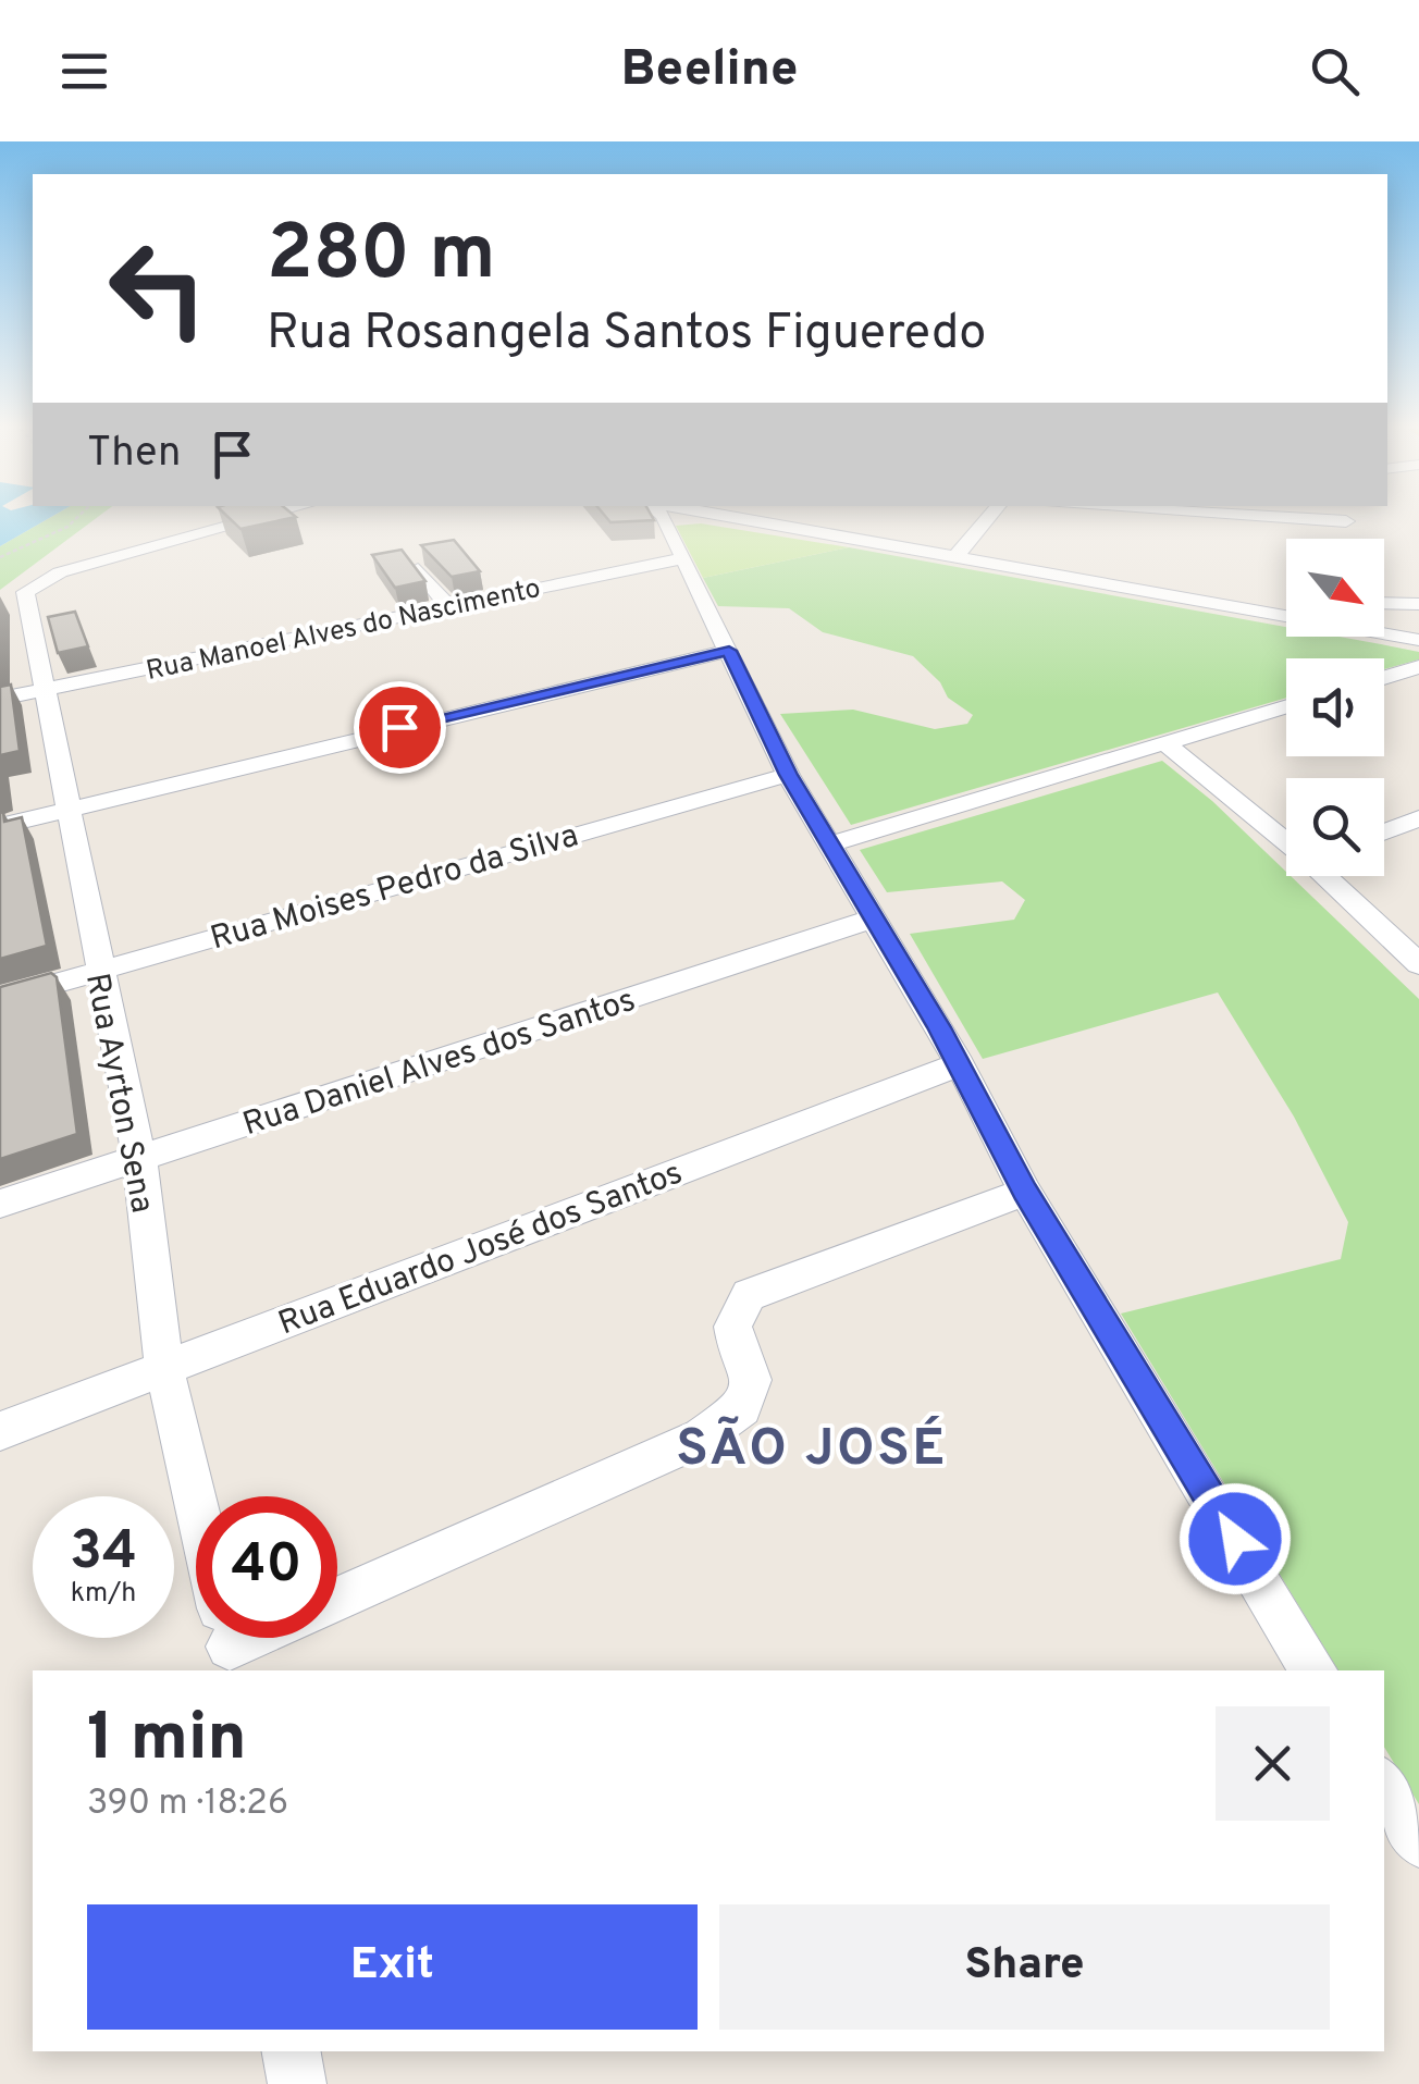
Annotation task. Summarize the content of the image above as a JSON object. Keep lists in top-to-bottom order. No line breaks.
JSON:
{"streets":{"street":["Rua Manoel Alves do Nascimento","Rua Moises Pedro da Silva","Rua Daniel Alves dos Santos","Rua Ayrton Sena","Rua Eduardo José dos Santos"]},"crossings":[["Rua Manoel Alves do Nascimento","Rua Ayrton Sena"],["Rua Moises Pedro da Silva","Rua Ayrton Sena"],["Rua Daniel Alves dos Santos","Rua Ayrton Sena"],["Rua Ayrton Sena","Rua Eduardo José dos Santos"]],"districts":["SÃO JOSÉ"],"north":"bottom right","page":{"header":"Beeline","turn":["280 m","Rua Rosangela Santos Figueredo"],"then":"Then","speed":"34 km/h","limit":"40","heading":["1 min","390 m · 18:26"],"buttons":["Exit","Share"]}}
